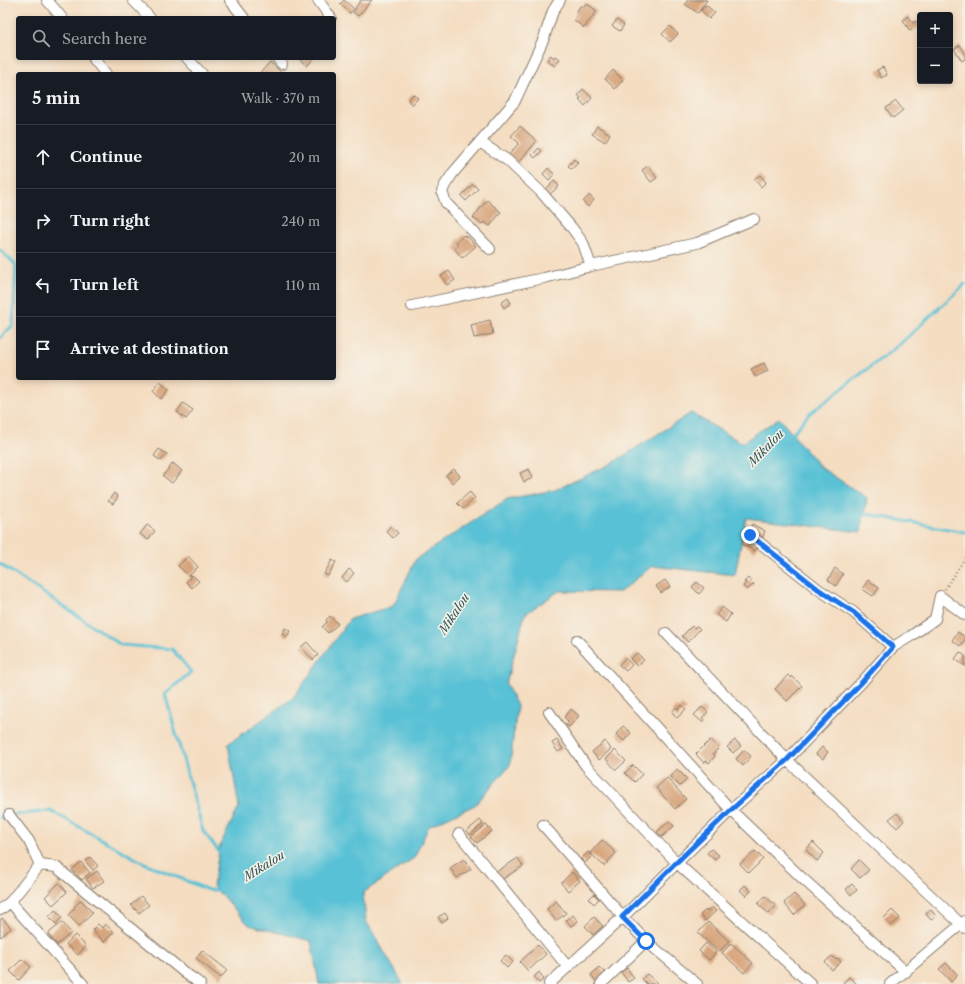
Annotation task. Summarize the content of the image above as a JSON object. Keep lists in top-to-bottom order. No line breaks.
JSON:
{"water":["Mikalou"],"page":{"map_buttons":["+","−"],"search":"Search here","heading":["5 min","Walk · 370 m"],"list":[["Continue","20 m"],["Turn right","240 m"],["Turn left","110 m"],"Arrive at destination"]}}
